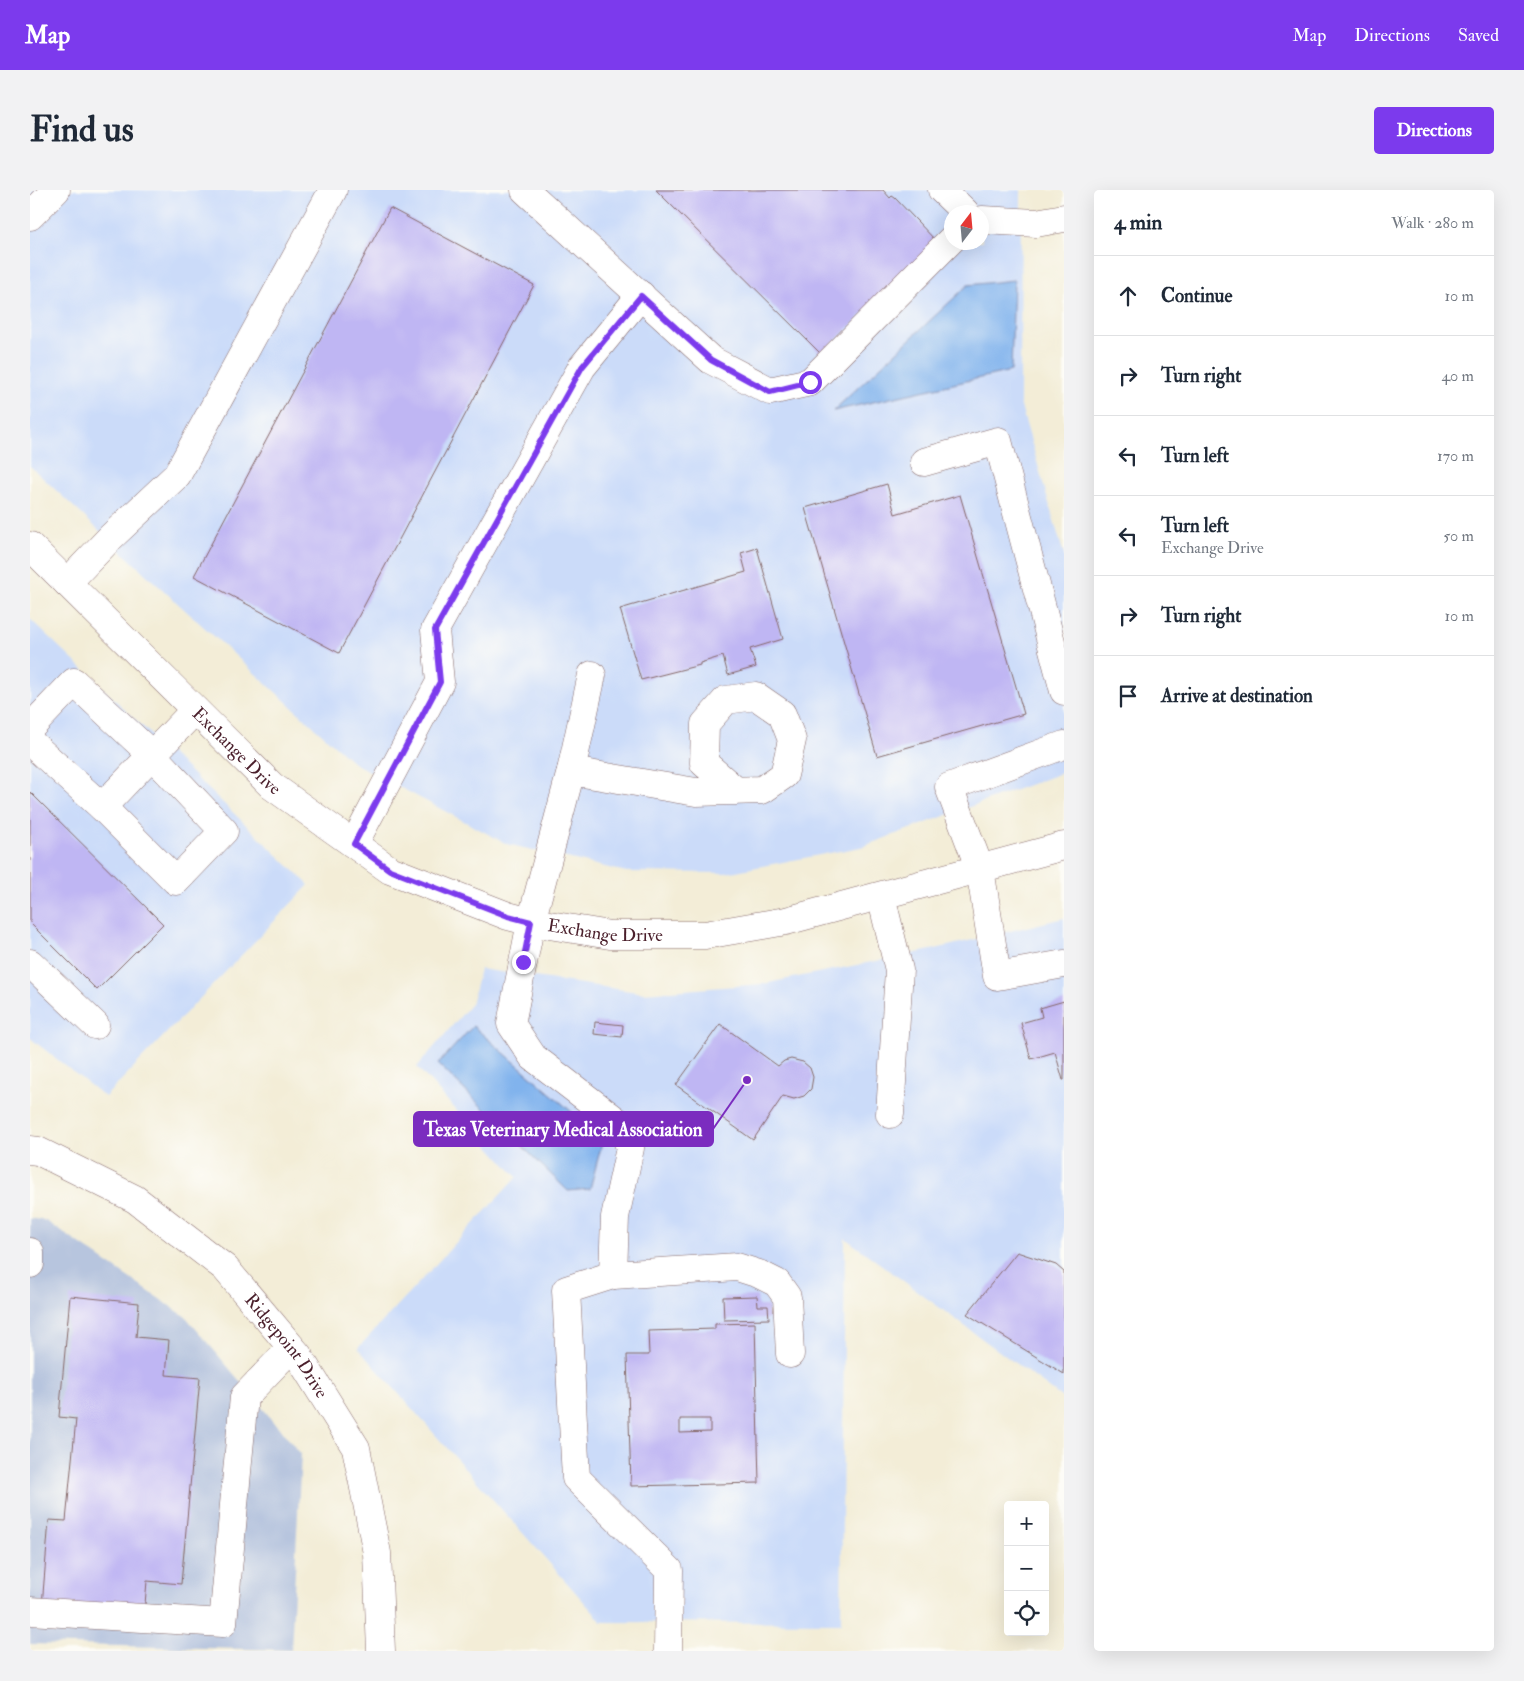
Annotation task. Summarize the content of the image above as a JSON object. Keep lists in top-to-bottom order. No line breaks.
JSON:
{"streets":{"street":["Exchange Drive","Ridgepoint Drive"]},"places":["Texas Veterinary Medical Association"],"north":"top","page":{"header":"Map","nav":["Map","Directions","Saved"],"buttons":"Directions","title":"Find us","heading":["4 min","Walk · 280 m"],"list":[["Continue","10 m"],["Turn right","40 m"],["Turn left","170 m"],["Turn left","Exchange Drive","50 m"],["Turn right","10 m"],"Arrive at destination"],"map_buttons":["+","−"]}}
